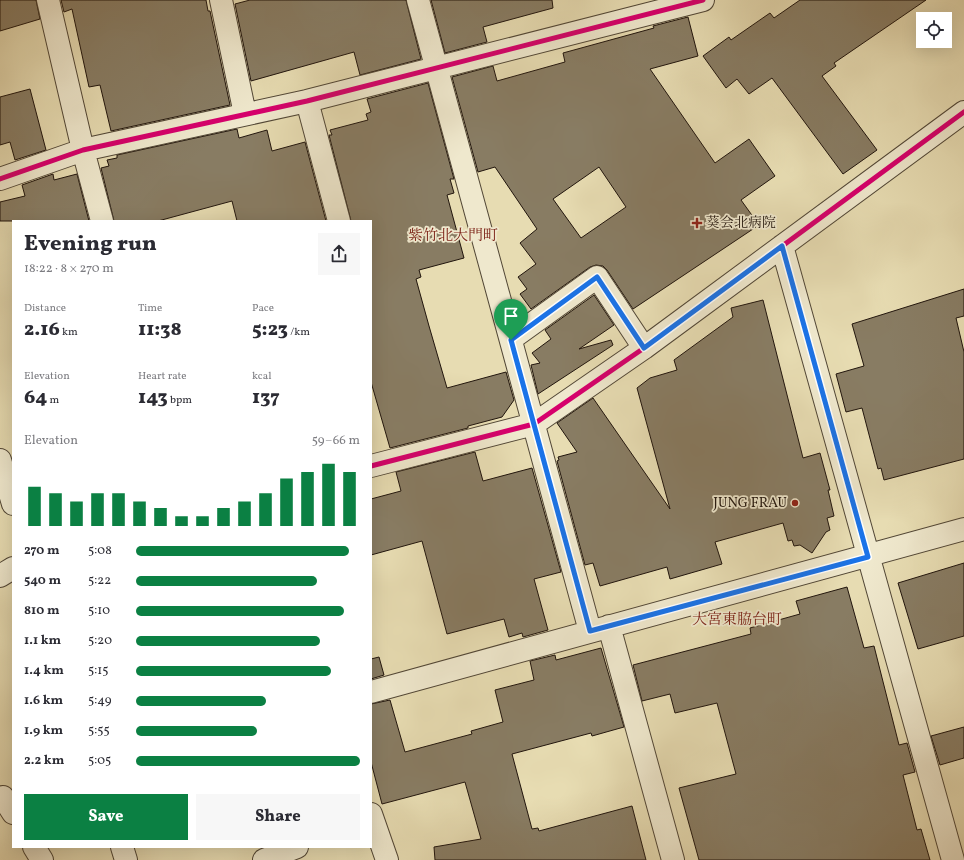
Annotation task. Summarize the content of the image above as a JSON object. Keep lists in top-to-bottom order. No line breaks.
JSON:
{"districts":["紫竹北大門町","大宮東脇台町"],"places":{"health":["葵会北病院"],"other":["JUNG FRAU"]},"page":{"heading":["Evening run","18:22 · 8 × 270 m"],"stats":[["Distance","2.16 km"],["Time","11:38"],["Pace","5:23 /km"],["Elevation","64 m"],["Heart rate","143 bpm"],["kcal","137"]],"chart":["Elevation","59–66 m"],"list":[{"name":"270 m","note":"5:08"},{"name":"540 m","note":"5:22"},{"name":"810 m","note":"5:10"},{"name":"1.1 km","note":"5:20"},{"name":"1.4 km","note":"5:15"},{"name":"1.6 km","note":"5:49"},{"name":"1.9 km","note":"5:55"},{"name":"2.2 km","note":"5:05"}],"buttons":["Save","Share"]}}
